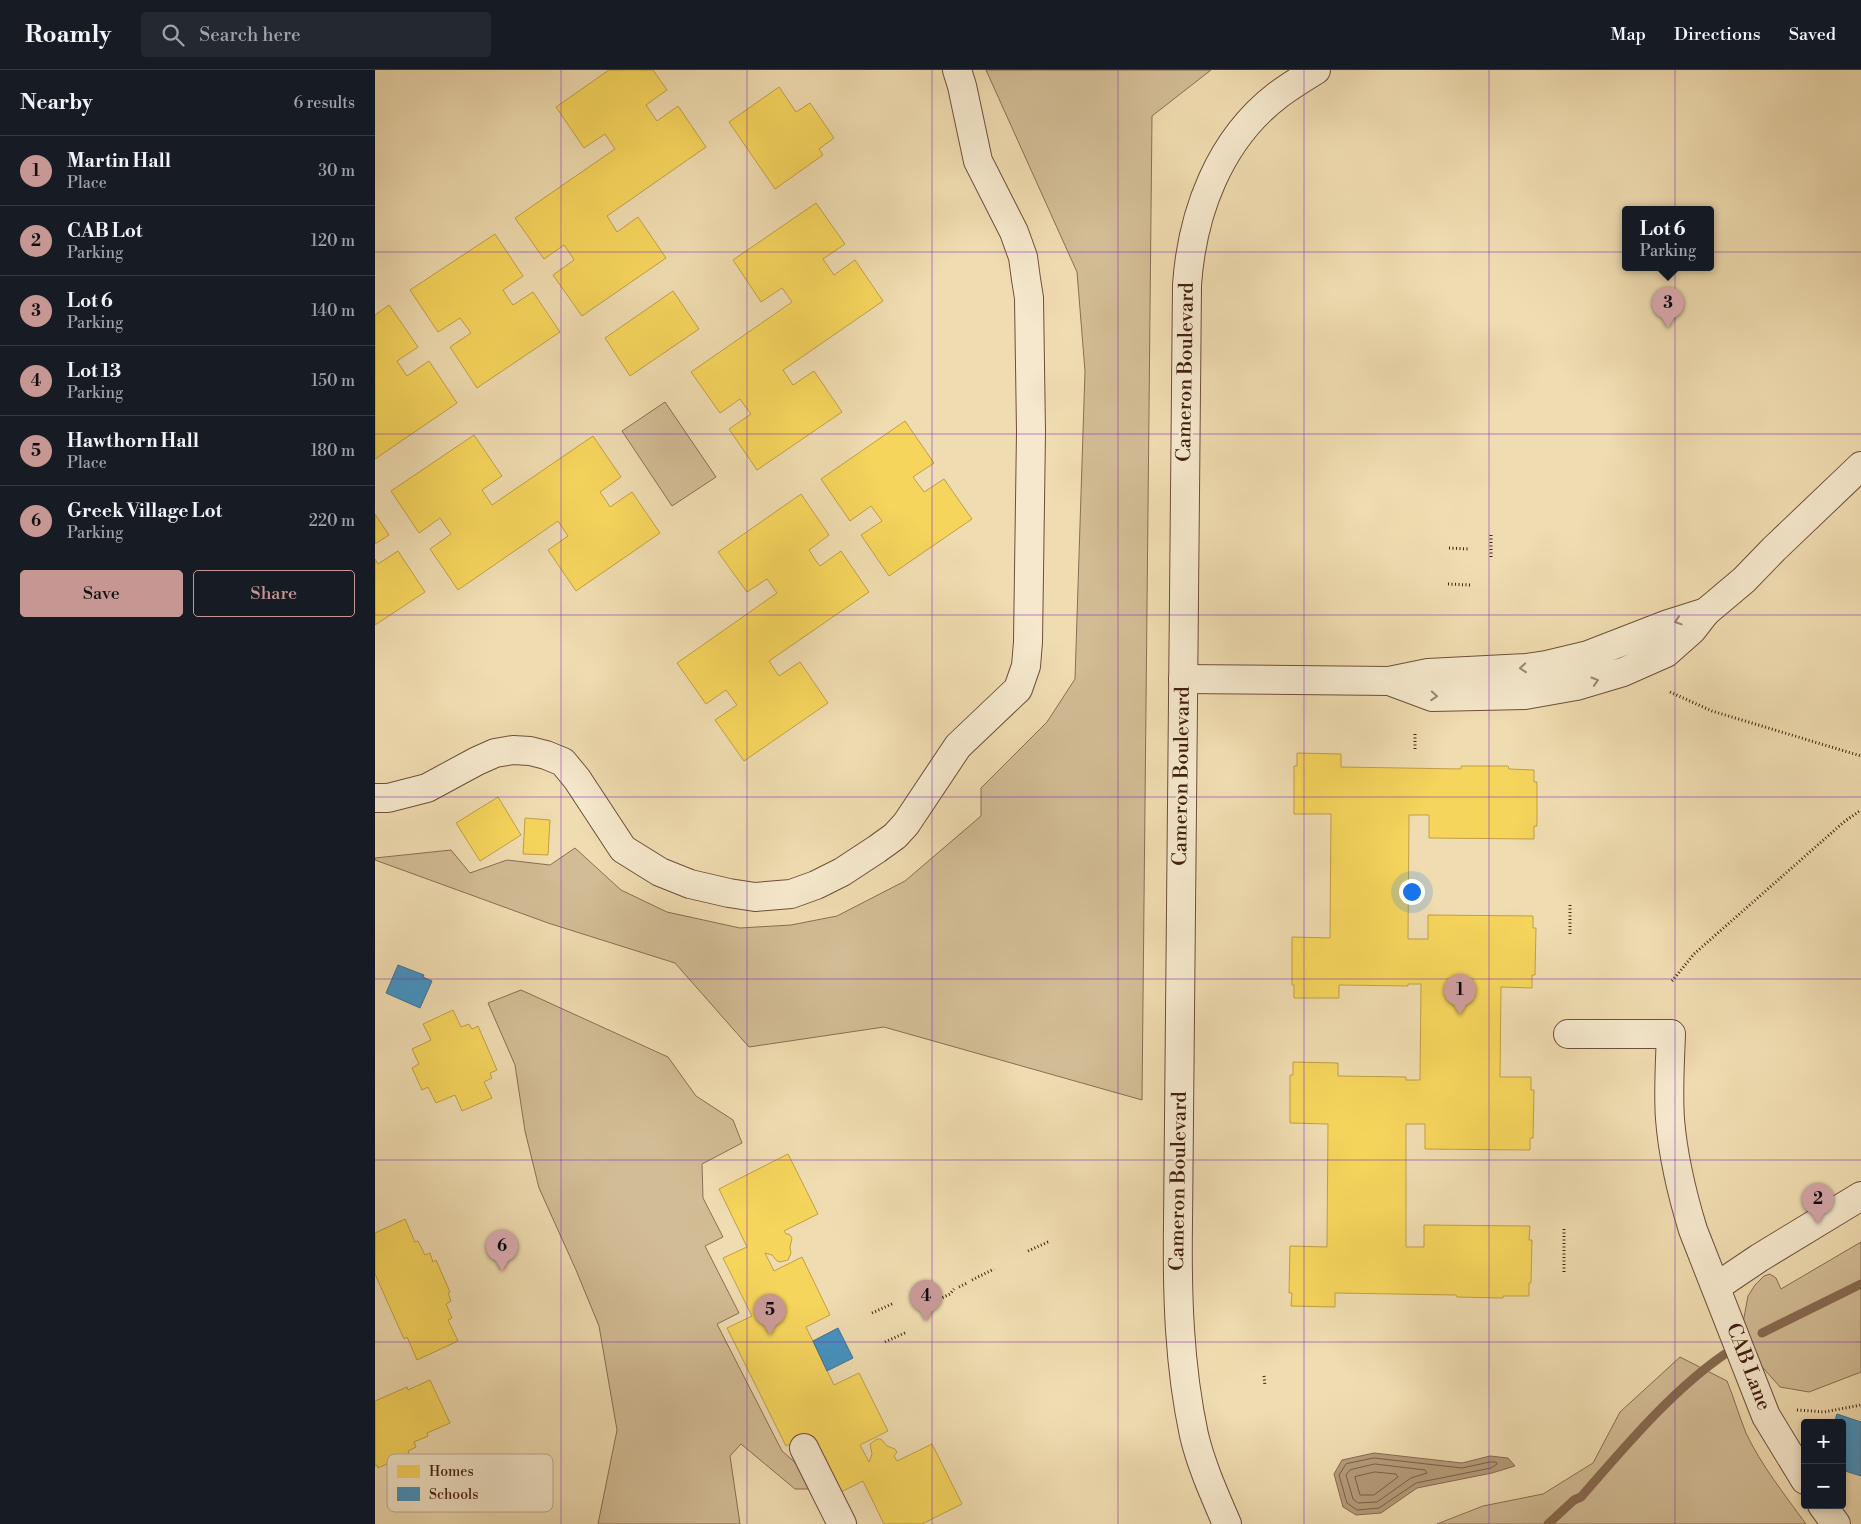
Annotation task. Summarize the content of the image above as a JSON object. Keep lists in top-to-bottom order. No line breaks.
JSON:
{"streets":{"street":["Cameron Boulevard","CAB Lane"]},"legend":["Homes","Schools"],"page":{"header":"Roamly","search":"Search here","nav":["Map","Directions","Saved"],"heading":["Nearby","6 results"],"list":[{"mark":"1","name":"Martin Hall","note":"Place","value":"30 m"},{"mark":"2","name":"CAB Lot","note":"Parking","value":"120 m"},{"mark":"3","name":"Lot 6","note":"Parking","value":"140 m"},{"mark":"4","name":"Lot 13","note":"Parking","value":"150 m"},{"mark":"5","name":"Hawthorn Hall","note":"Place","value":"180 m"},{"mark":"6","name":"Greek Village Lot","note":"Parking","value":"220 m"}],"popup":["Lot 6","Parking"],"pins":["3","1","2","6","4","5"],"buttons":["Save","Share"],"map_buttons":["+","−"]}}
